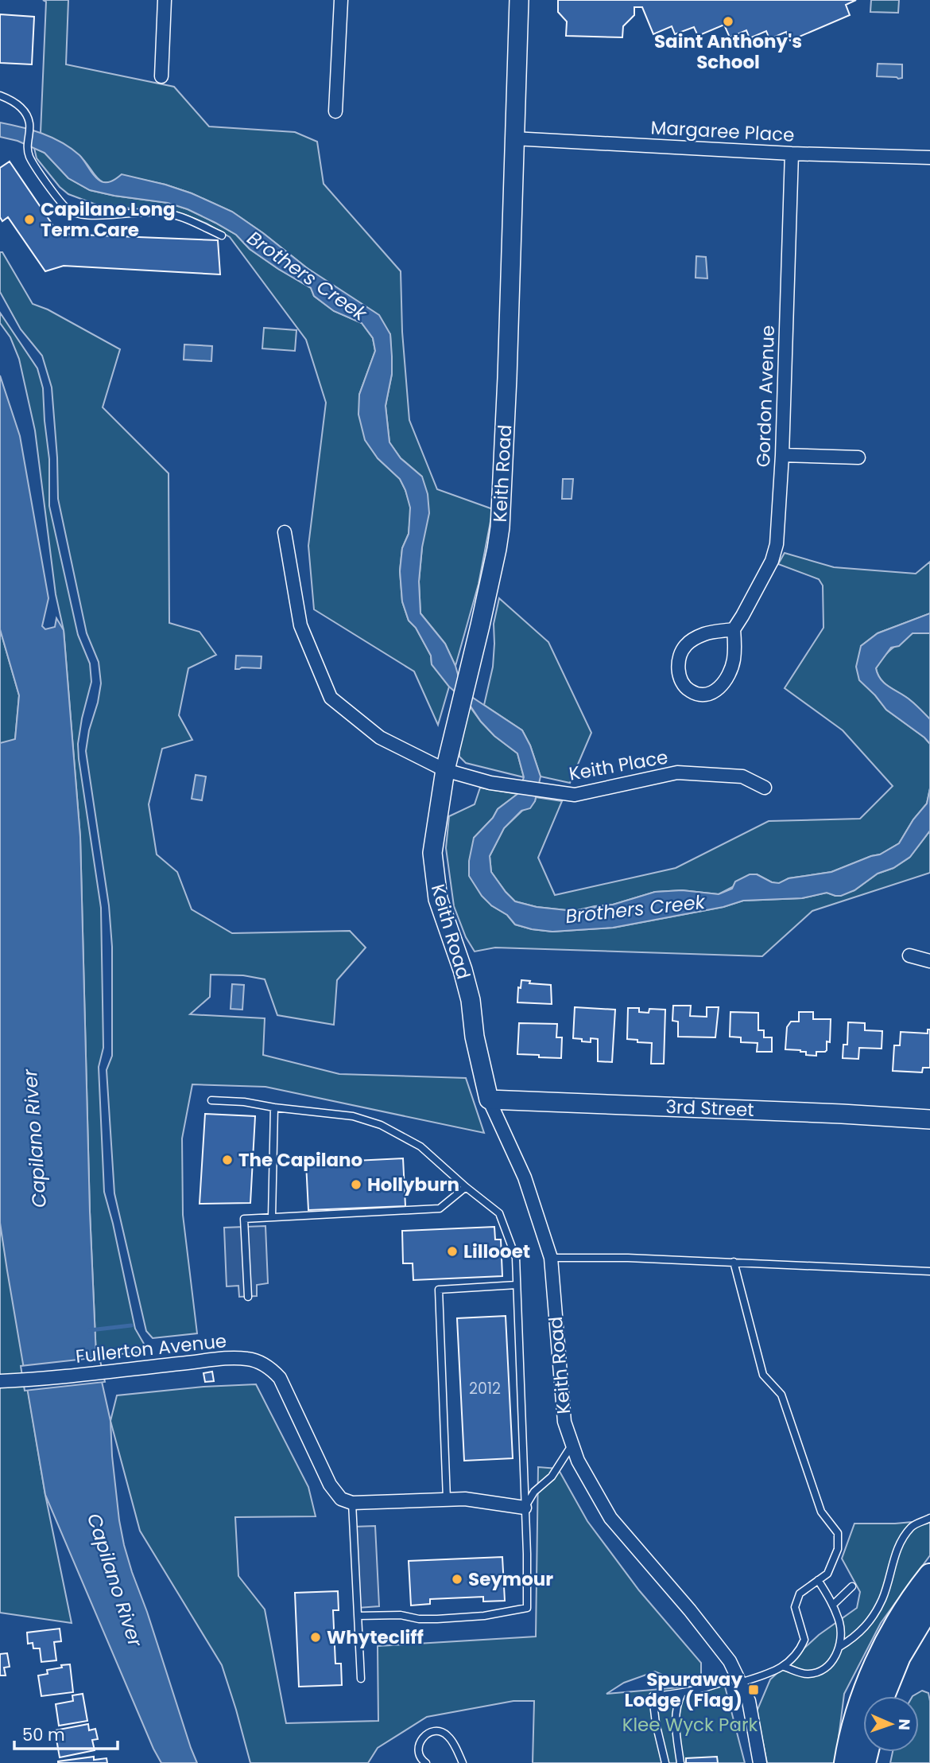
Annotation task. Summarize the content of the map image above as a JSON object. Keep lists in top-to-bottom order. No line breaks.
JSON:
{"streets":{"street":["Margaree Place","Gordon Avenue","Keith Road","Keith Place","3rd Street","Fullerton Avenue"]},"crossings":[["Margaree Place","Gordon Avenue"],["Margaree Place","Keith Road"],["Keith Road","Keith Place"],["Keith Road","3rd Street"]],"water":["Brothers Creek","Capilano River"],"parks":["Klee Wyck Park"],"places":{"other":["Saint Anthony's School","Capilano Long Term Care","The Capilano","Hollyburn","Lillooet","Seymour","Whytecliff"],"transit":["Spuraway Lodge (Flag)"]},"house_numbers":["2012"],"scale_bar":"50 m","north":"right"}
